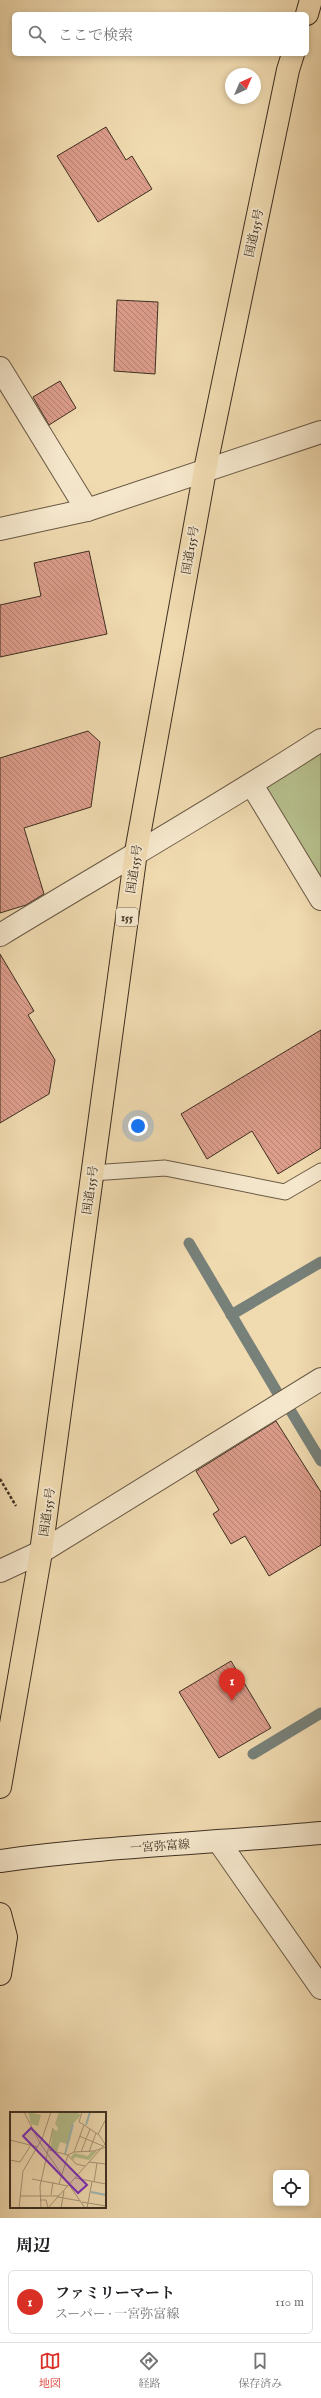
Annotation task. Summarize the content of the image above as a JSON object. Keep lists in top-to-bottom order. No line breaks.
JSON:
{"streets":{"highway":["国道155号","155"],"street":["一宮弥富線"]},"north":"top right","page":{"search":"ここで検索","pins":"1","heading":"周辺","list":[{"mark":"1","name":"ファミリーマート","note":"スーパー · 一宮弥富線","value":"110 m"}],"nav":["地図","経路","保存済み"]}}
